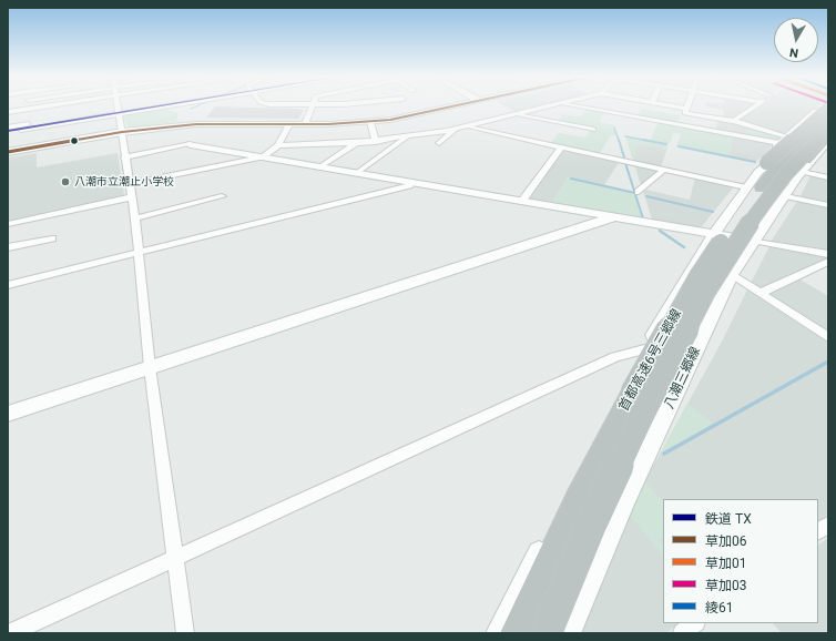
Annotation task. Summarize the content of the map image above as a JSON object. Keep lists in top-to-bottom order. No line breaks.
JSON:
{"streets":{"highway":["首都高速6号三郷線"],"street":["八潮三郷線"]},"crossings":[["首都高速6号三郷線","八潮三郷線"]],"places":["八潮市立潮止小学校"],"lines":["rail line TX","transit line 草加06"],"legend":["鉄道 TX","草加06","草加01","草加03","綾61"],"north":"bottom"}
